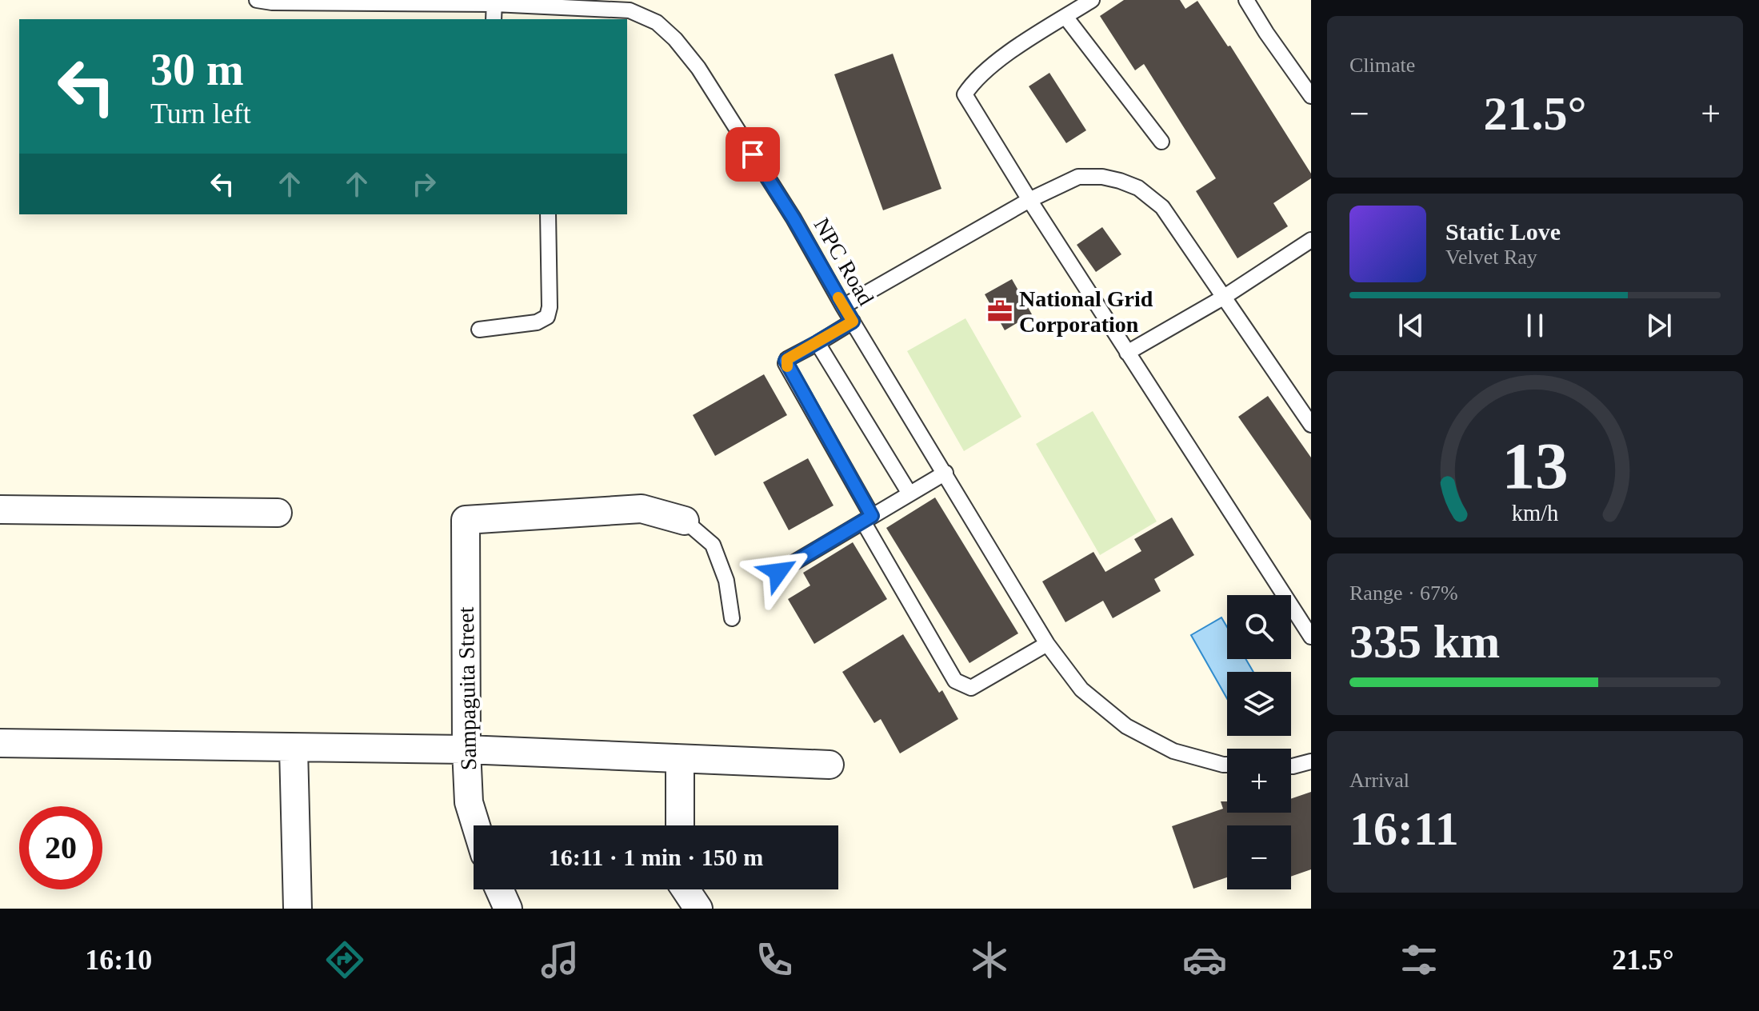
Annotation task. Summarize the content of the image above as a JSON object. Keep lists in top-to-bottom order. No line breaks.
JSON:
{"streets":{"street":["Sampaguita Street"],"lane":["NPC Road"]},"places":{"office":["National Grid Corporation"]},"page":{"tile":["Climate",["Range · 67%","335 km"],["Arrival","16:11"]],"turn":["30 m","Turn left"],"heat":["−","21.5°","+"],"song":["Static Love","Velvet Ray"],"map_buttons":["+","−"],"limit":"20","trip":"16:11 · 1 min · 150 m","tabs":["16:10","21.5°"],"gauge":["13","km/h"]}}
